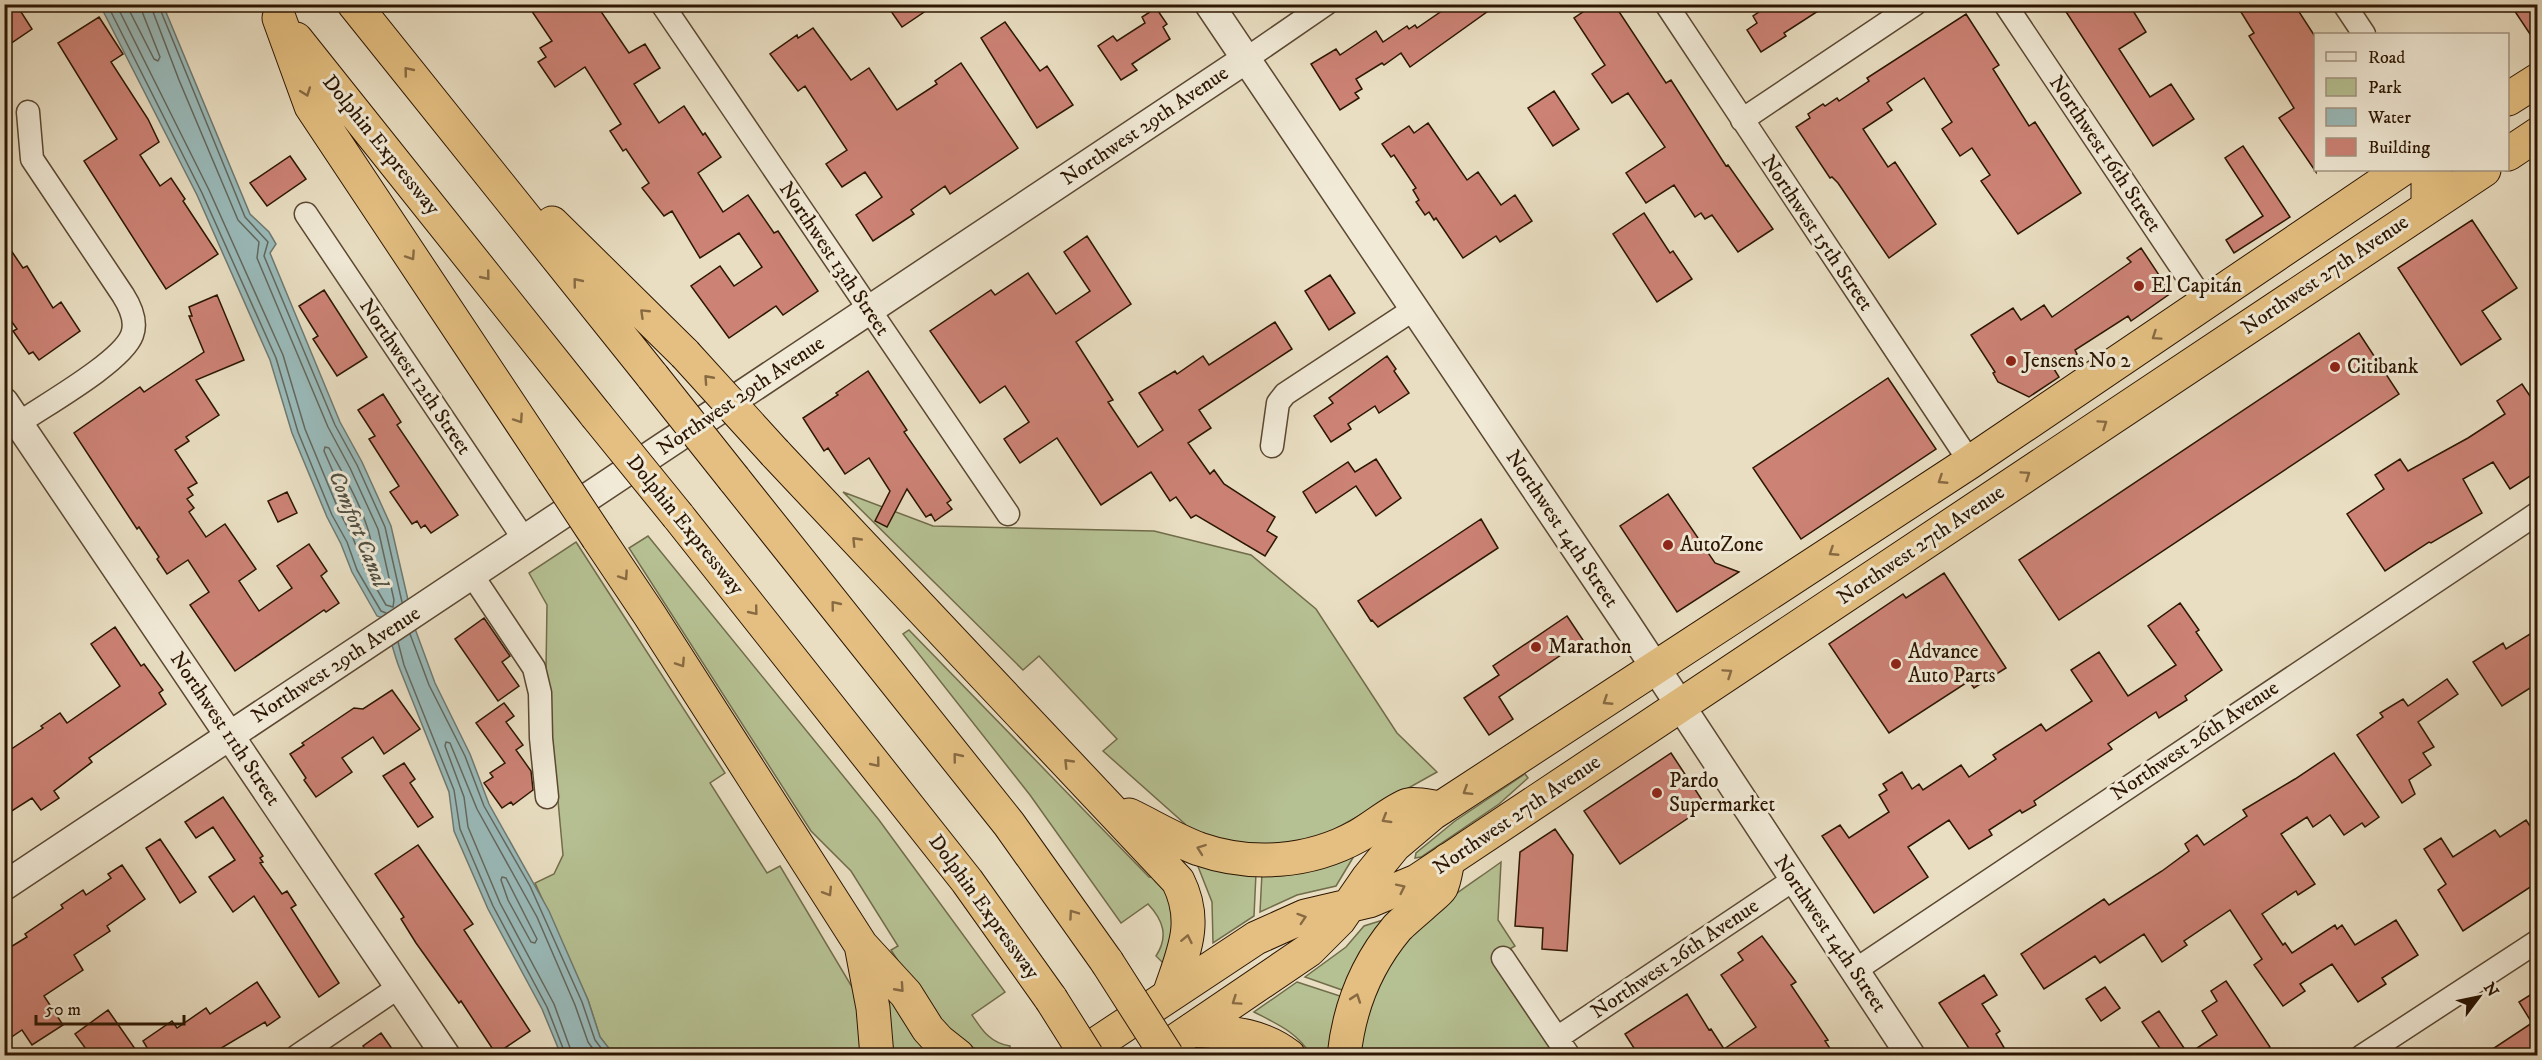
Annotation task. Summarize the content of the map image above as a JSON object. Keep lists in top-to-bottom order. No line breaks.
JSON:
{"streets":{"highway":["Dolphin Expressway","Northwest 27th Avenue"],"street":["Northwest 29th Avenue","Northwest 16th Street","Northwest 15th Street","Northwest 13th Street","Northwest 12th Street","Northwest 14th Street","Northwest 11th Street","Northwest 26th Avenue"]},"crossings":[["Northwest 29th Avenue","Northwest 13th Street"],["Northwest 29th Avenue","Northwest 12th Street"],["Northwest 29th Avenue","Northwest 14th Street"],["Northwest 29th Avenue","Northwest 11th Street"],["Northwest 16th Street","Northwest 27th Avenue"],["Northwest 15th Street","Northwest 27th Avenue"],["Northwest 27th Avenue","Northwest 14th Street"],["Northwest 14th Street","Northwest 26th Avenue"]],"water":["Comfort Canal"],"places":["El Capitán","Jensens No 2","Citibank","AutoZone","Marathon","Advance Auto Parts","Pardo Supermarket"],"legend":["Road","Park","Water","Building"],"scale_bar":"50 m","north":"top right"}
